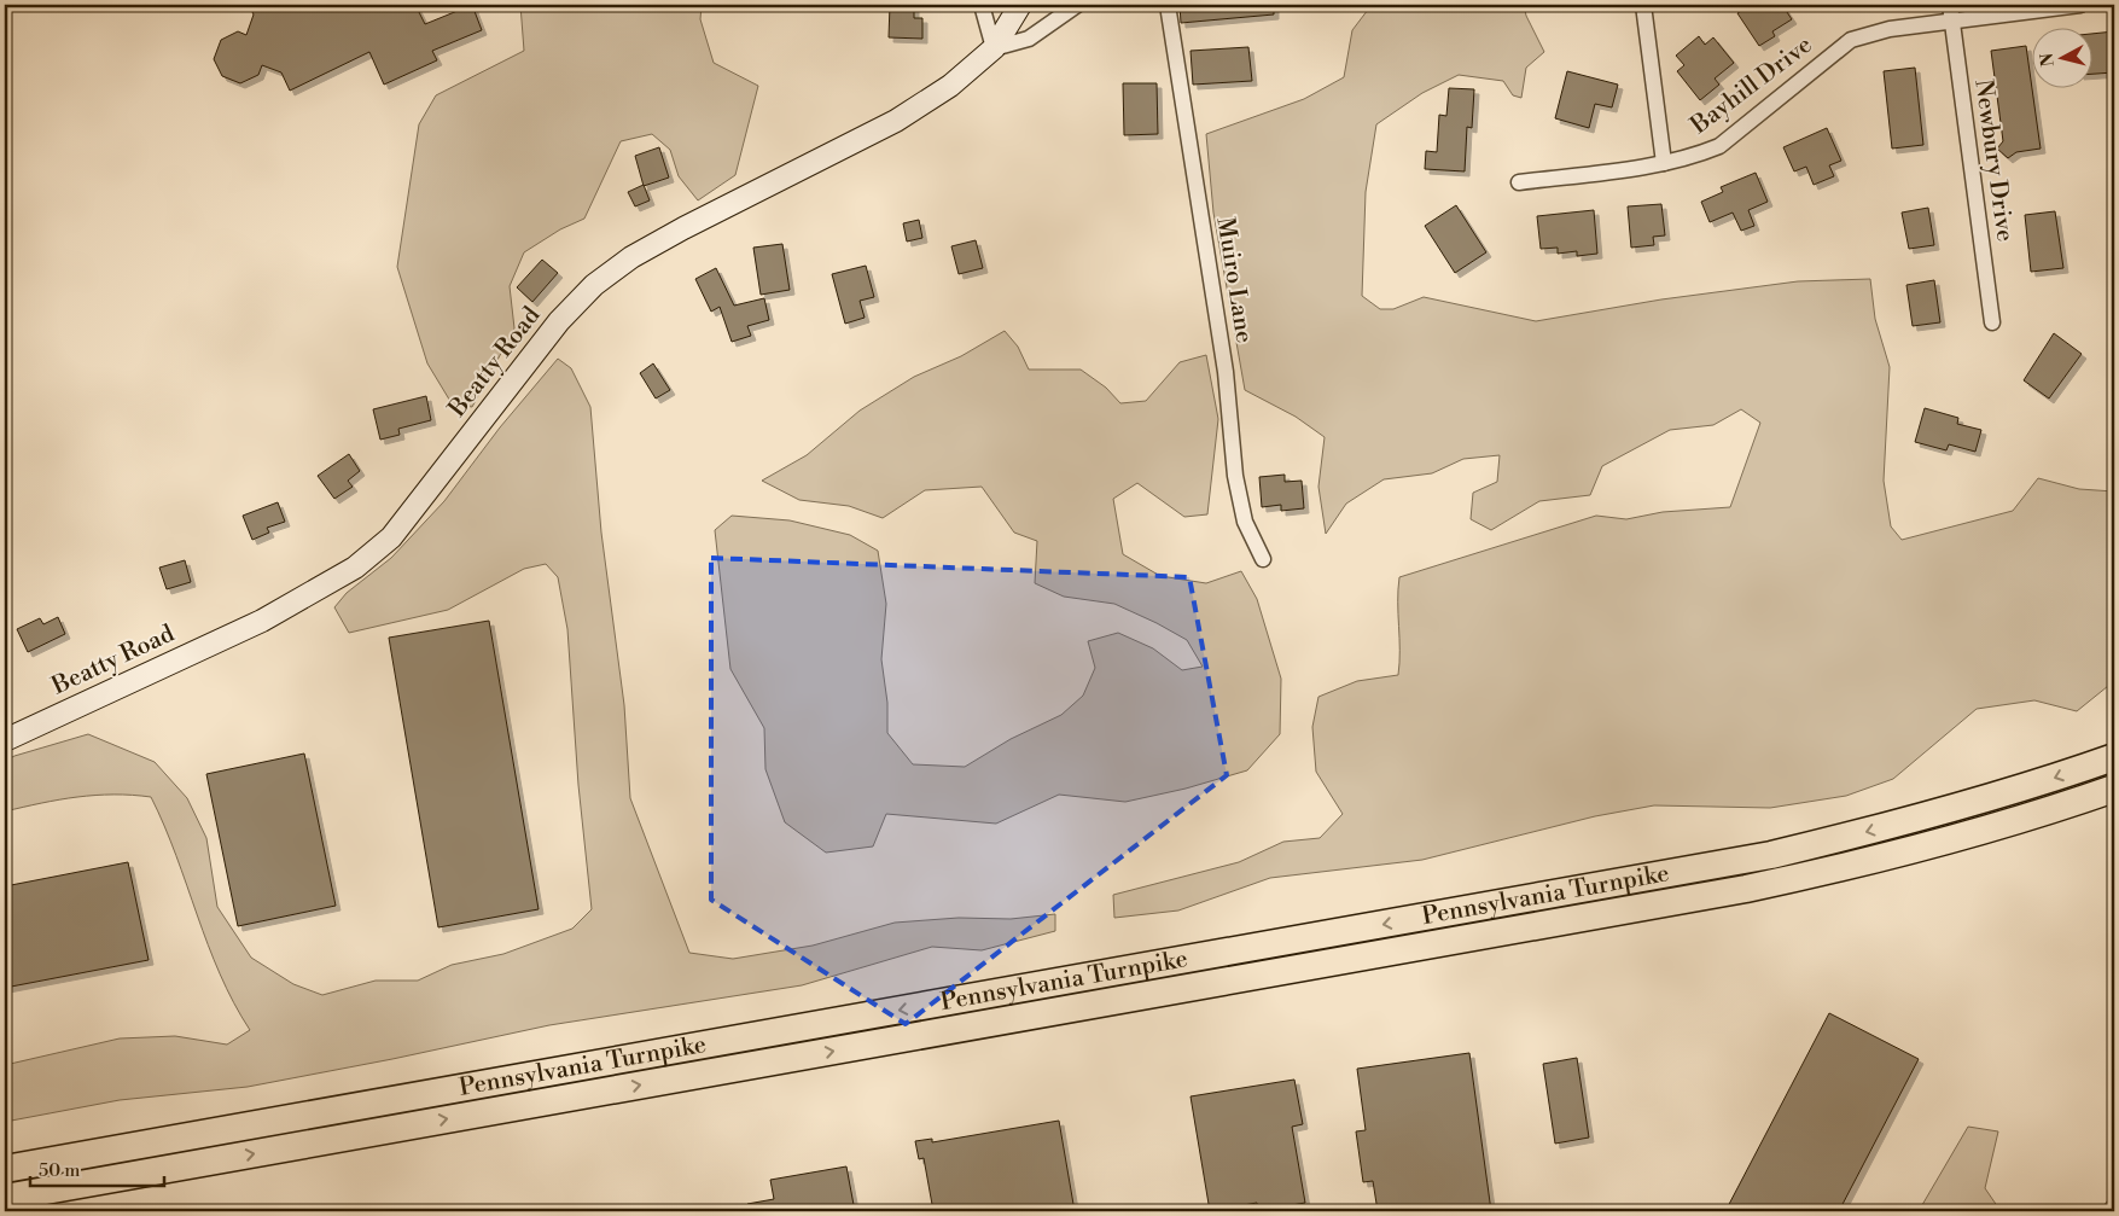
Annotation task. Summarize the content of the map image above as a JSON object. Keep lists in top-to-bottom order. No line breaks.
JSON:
{"streets":{"highway":["Pennsylvania Turnpike"],"street":["Bayhill Drive","Newbury Drive","Muiro Lane","Beatty Road"]},"crossings":[["Bayhill Drive","Newbury Drive"]],"scale_bar":"50 m","north":"left"}
